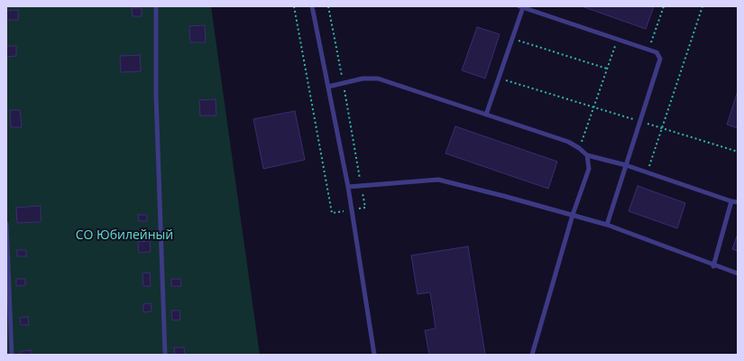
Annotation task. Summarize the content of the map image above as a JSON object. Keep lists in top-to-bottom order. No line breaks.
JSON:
{"parks":["СО Юбилейный"]}
